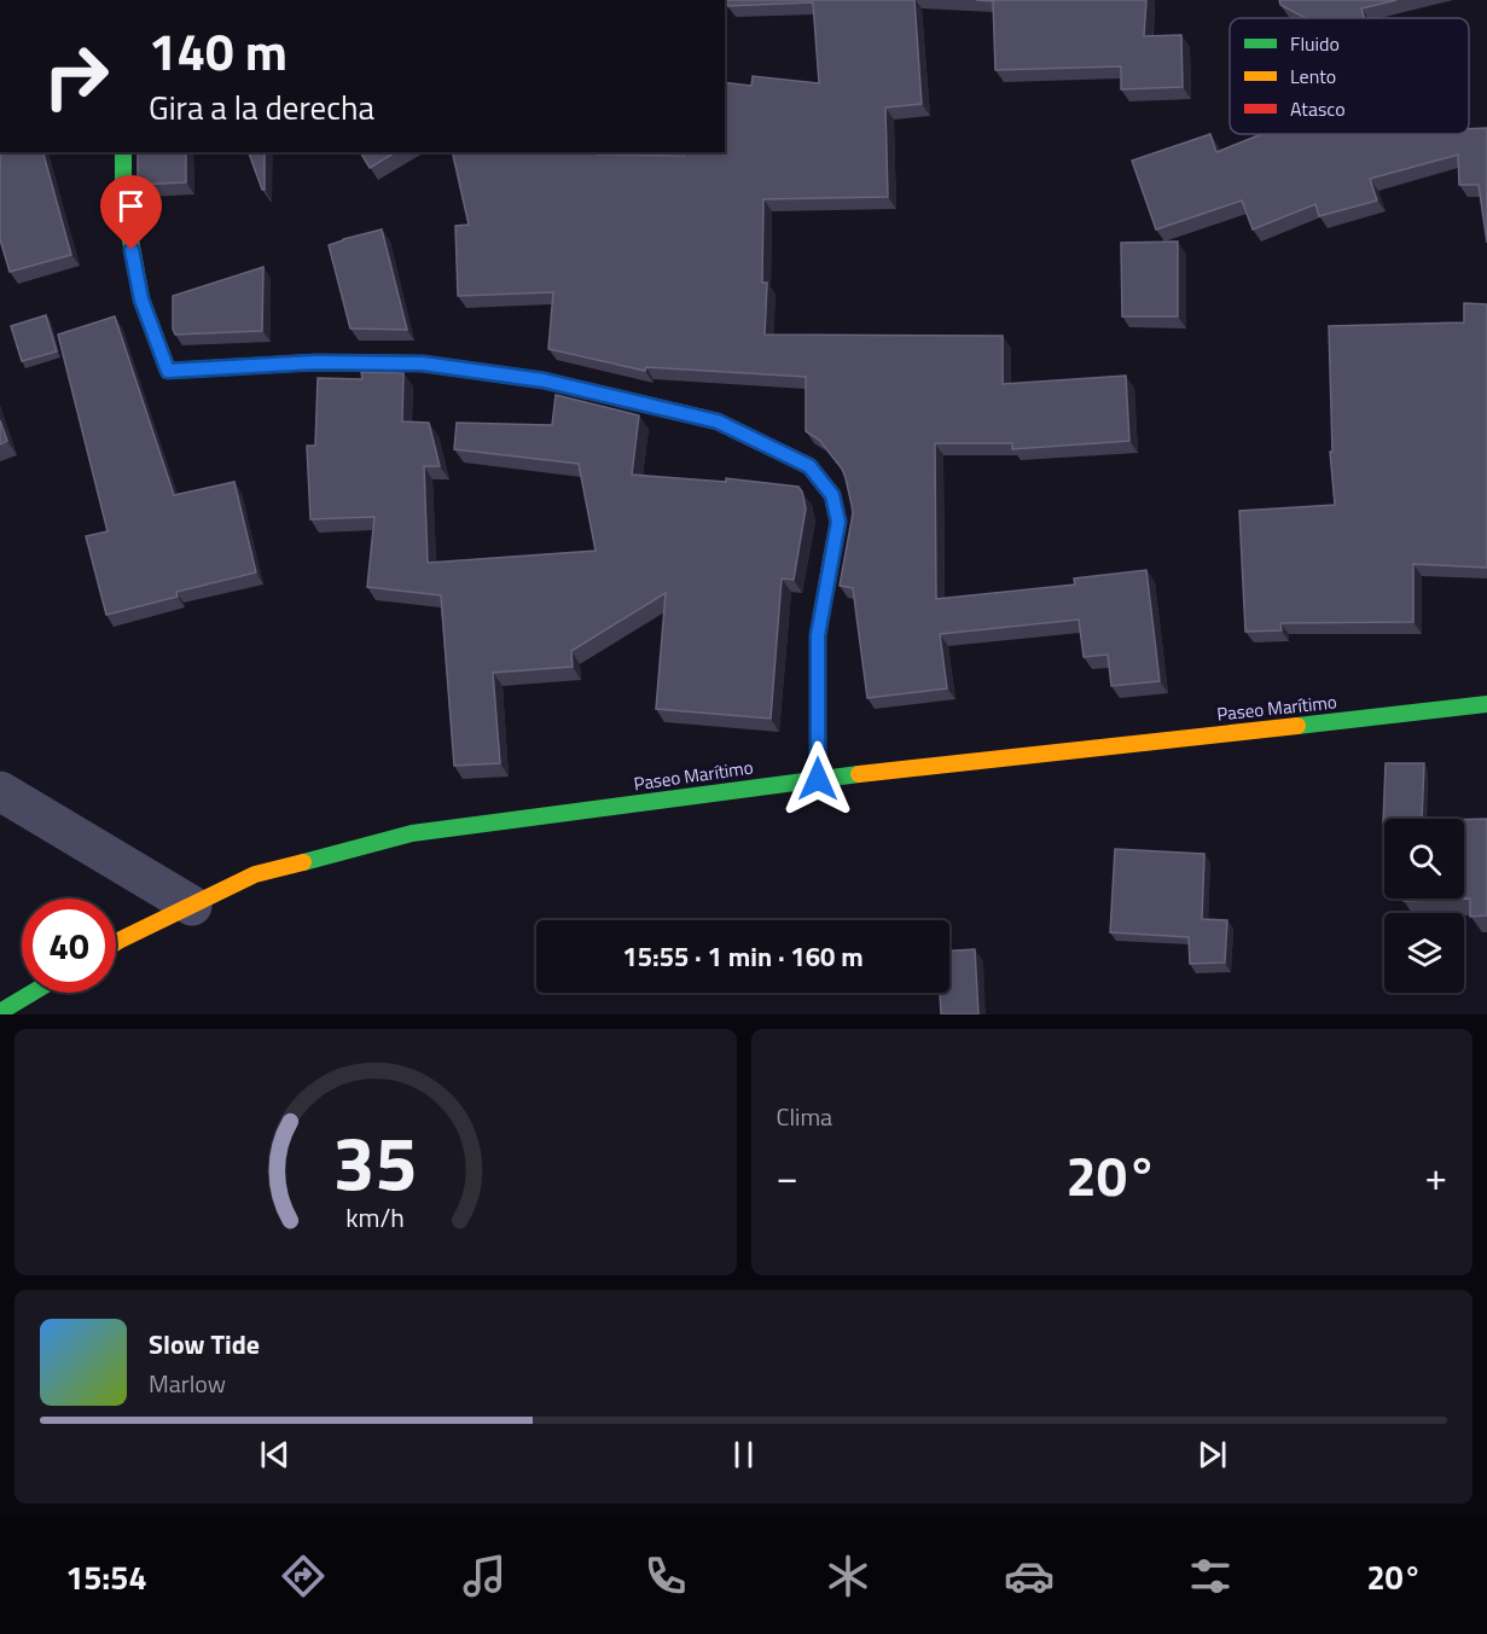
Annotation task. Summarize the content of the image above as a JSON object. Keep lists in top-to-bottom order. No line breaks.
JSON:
{"streets":{"main road":["Paseo Marítimo"]},"legend":["Fluido","Lento","Atasco"],"page":{"turn":["140 m","Gira a la derecha"],"limit":"40","trip":"15:55 · 1 min · 160 m","tile":"Clima","heat":["−","20°","+"],"song":["Slow Tide","Marlow"],"tabs":["15:54","20°"],"gauge":["35","km/h"]}}
